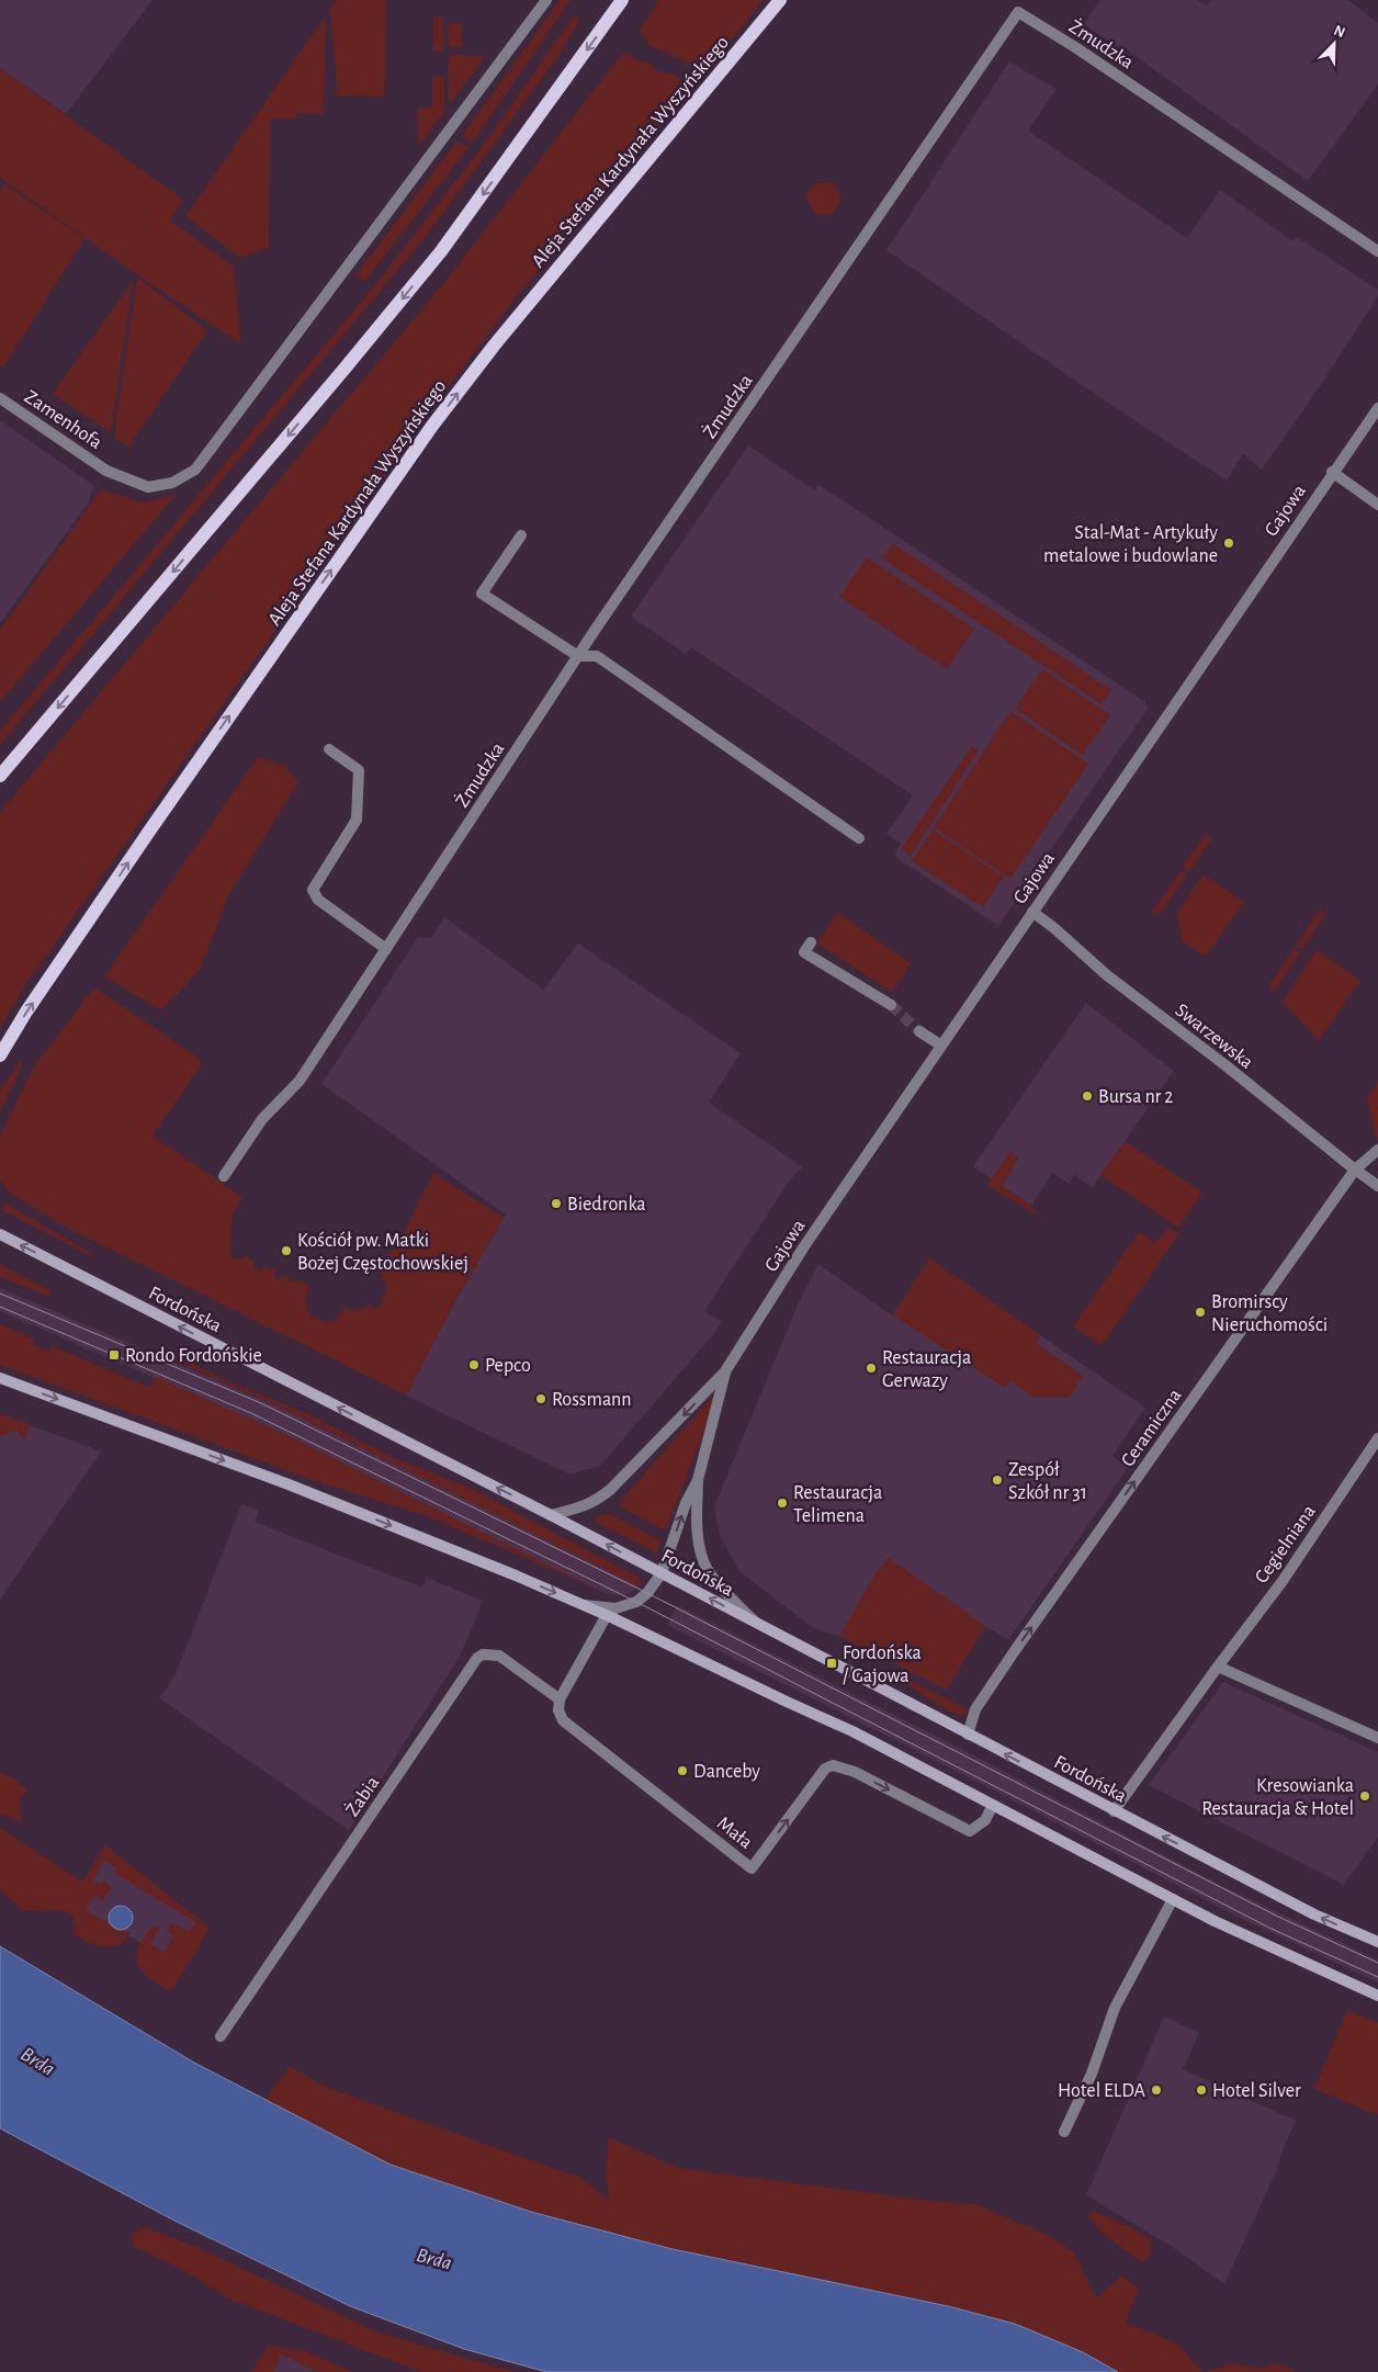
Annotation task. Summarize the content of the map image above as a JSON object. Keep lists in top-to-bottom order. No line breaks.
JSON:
{"streets":{"main road":["Aleja Stefana Kardynała Wyszyńskiego","Fordońska"],"street":["Żmudzka","Zamenhofa","Gajowa","Swarzewska","Ceramiczna","Cegielniana","Żabia","Mała"]},"crossings":[["Gajowa","Swarzewska"],["Gajowa","Fordońska"],["Swarzewska","Ceramiczna"],["Fordońska","Ceramiczna"],["Fordońska","Cegielniana"],["Żabia","Mała"]],"one_way":["Ceramiczna"],"water":["Brda"],"places":{"other":["Stal-Mat - Artykuły metalowe i budowlane","Bursa nr 2","Biedronka","Kościół pw. Matki Bożej Częstochowskiej","Bromirscy Nieruchomości","Pepco","Restauracja Gerwazy","Rossmann","Zespół Szkół nr 31","Restauracja Telimena","Danceby","Kresowianka Restauracja & Hotel","Hotel ELDA","Hotel Silver"],"transit":["Rondo Fordońskie","Fordońska / Gajowa"]},"north":"top right"}
